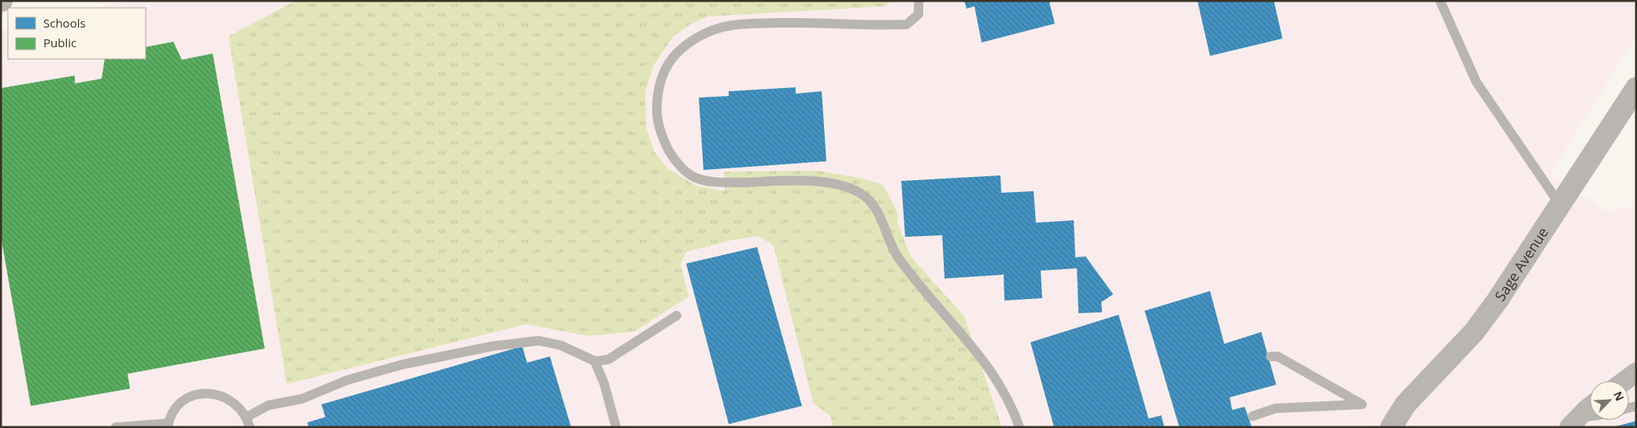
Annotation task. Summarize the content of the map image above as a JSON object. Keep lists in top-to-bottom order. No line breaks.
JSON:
{"streets":{"street":["Sage Avenue"]},"legend":["Schools","Public"],"north":"top right"}
